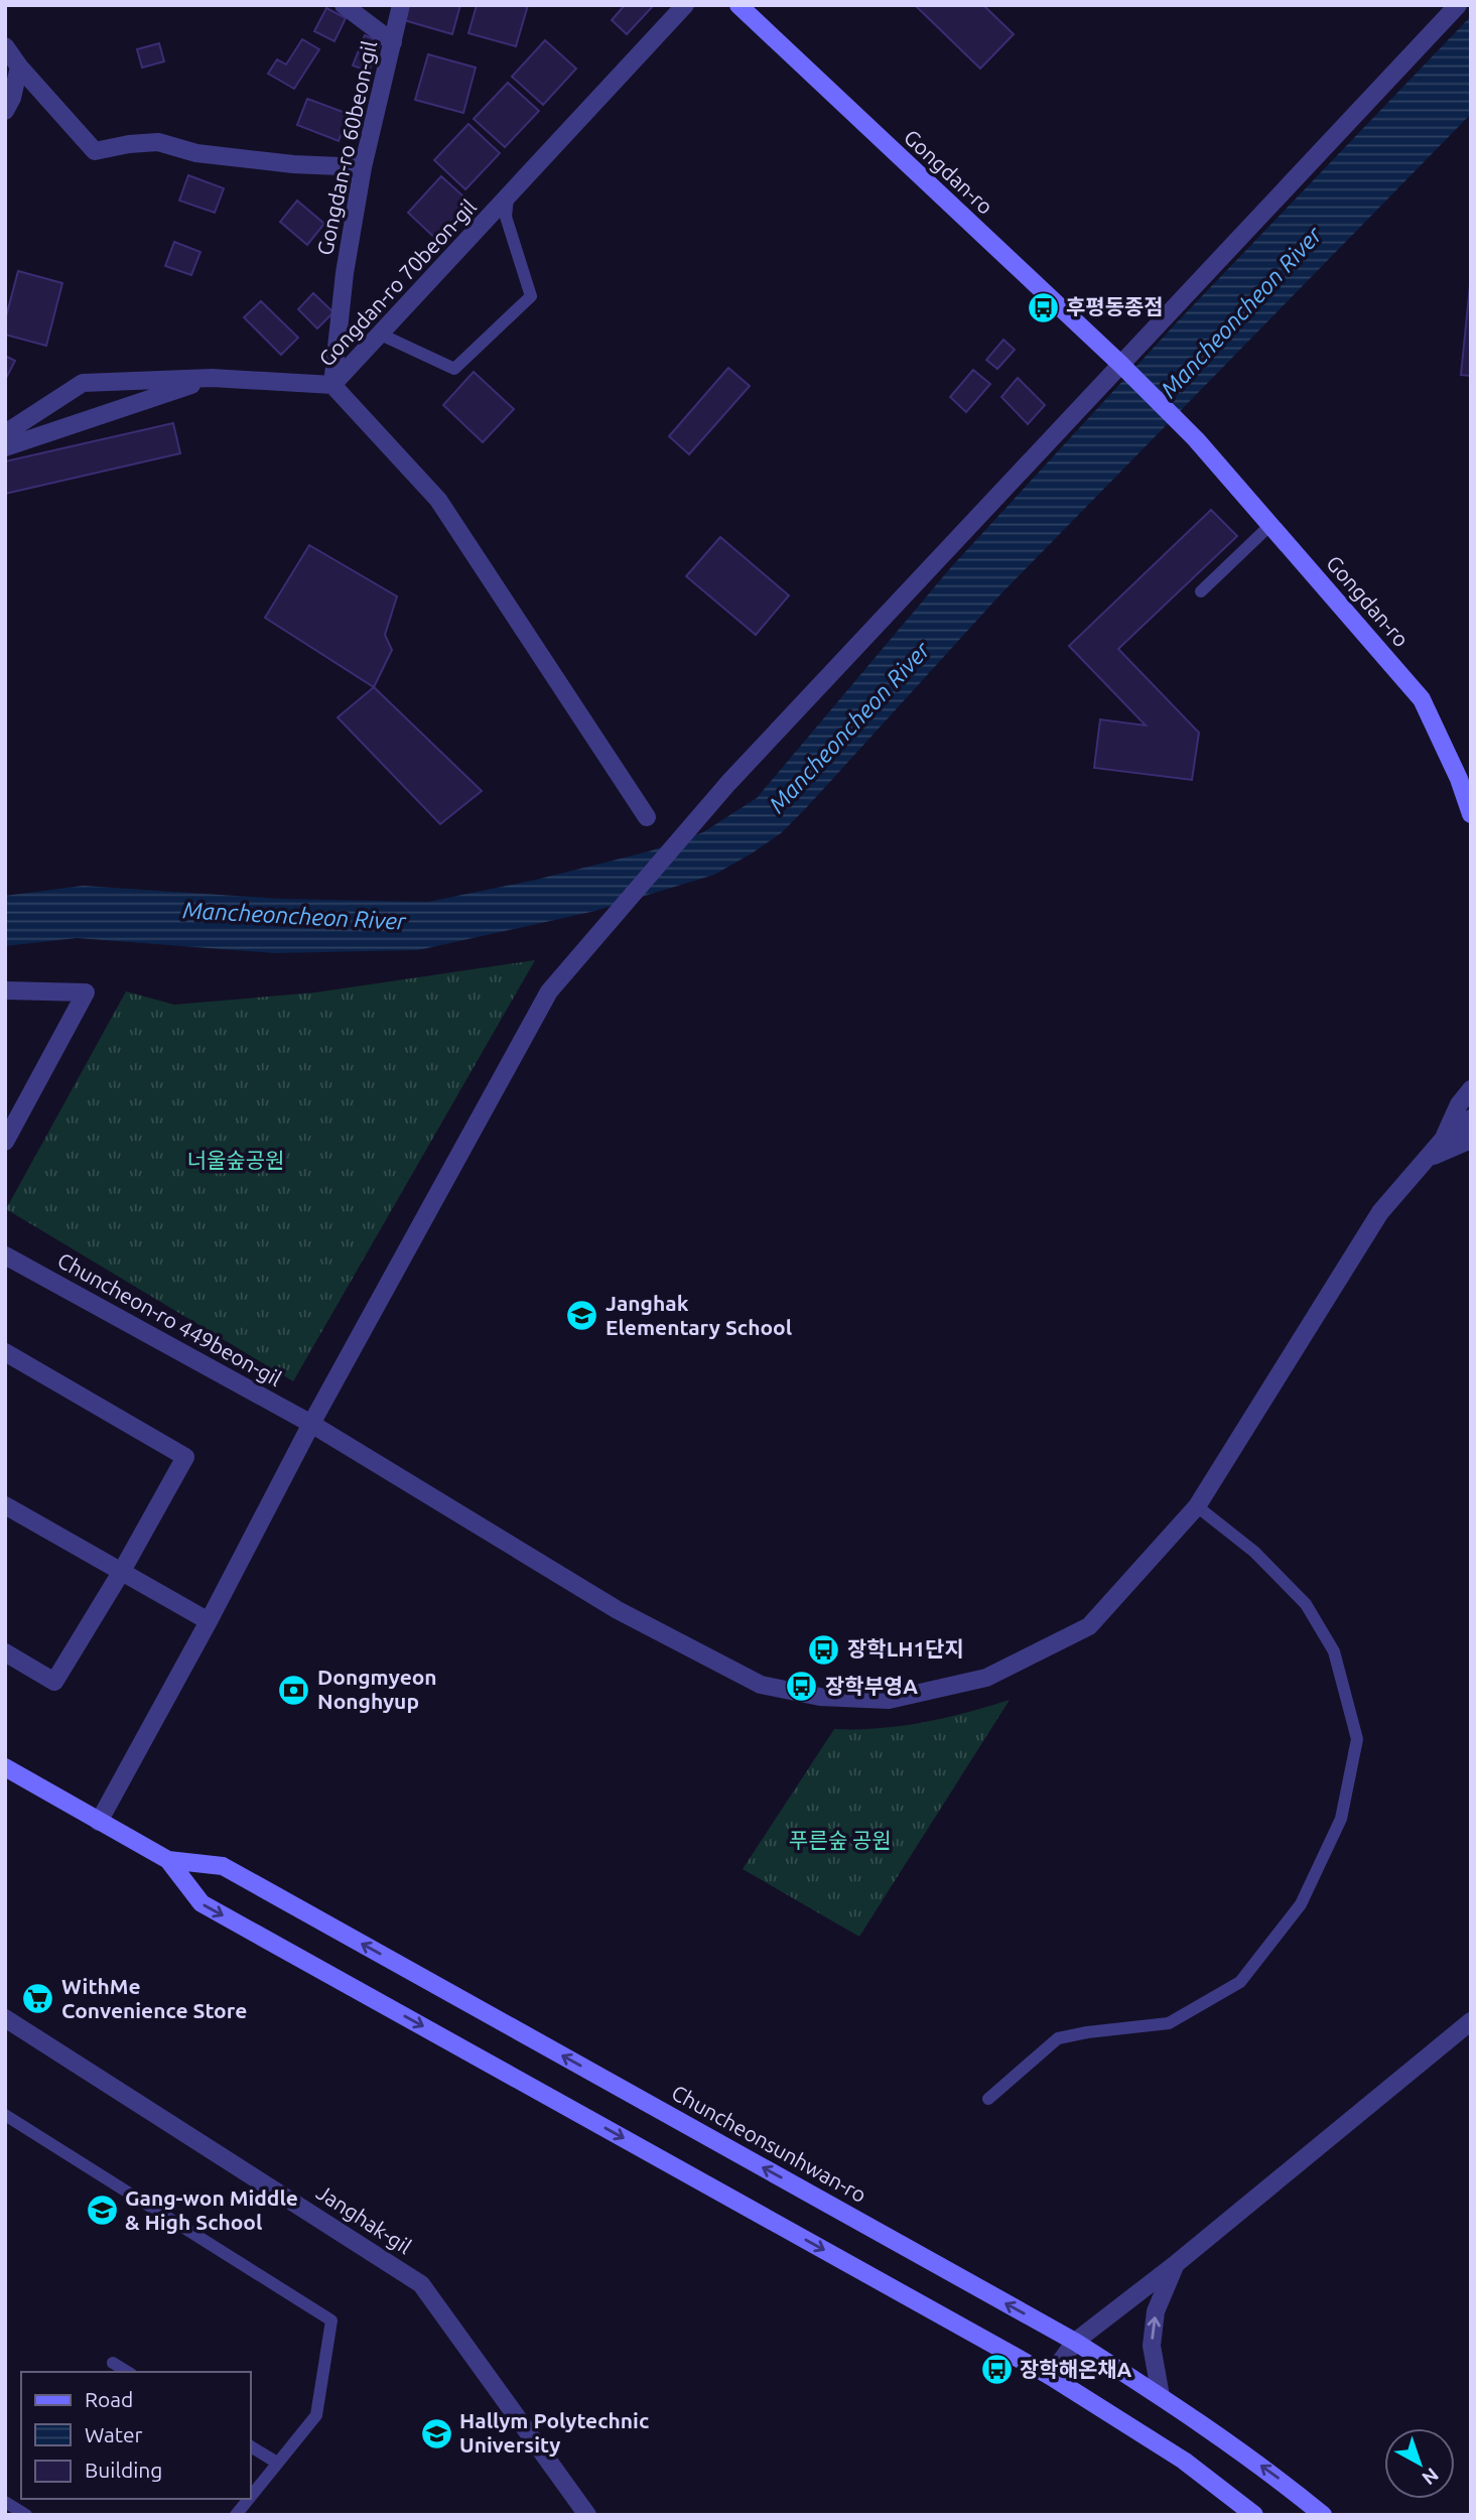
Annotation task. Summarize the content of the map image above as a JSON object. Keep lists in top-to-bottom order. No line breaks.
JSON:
{"streets":{"street":["Gongdan-ro 60beon-gil","Gongdan-ro","Gongdan-ro 70beon-gil","Chuncheon-ro 449beon-gil","Chuncheonsunhwan-ro","Janghak-gil"]},"crossings":[["Gongdan-ro 60beon-gil","Gongdan-ro 70beon-gil"]],"water":["Mancheoncheon River"],"parks":["너울숲공원","푸른숲 공원"],"places":{"bus stop":["후평동종점","장학LH1단지","장학부영A","장학해온채A"],"school or university":["Janghak Elementary School","Gang-won Middle & High School","Hallym Polytechnic University"],"bank":["Dongmyeon Nonghyup"],"supermarket":["WithMe Convenience Store"]},"legend":["Road","Water","Building"],"north":"bottom right"}
